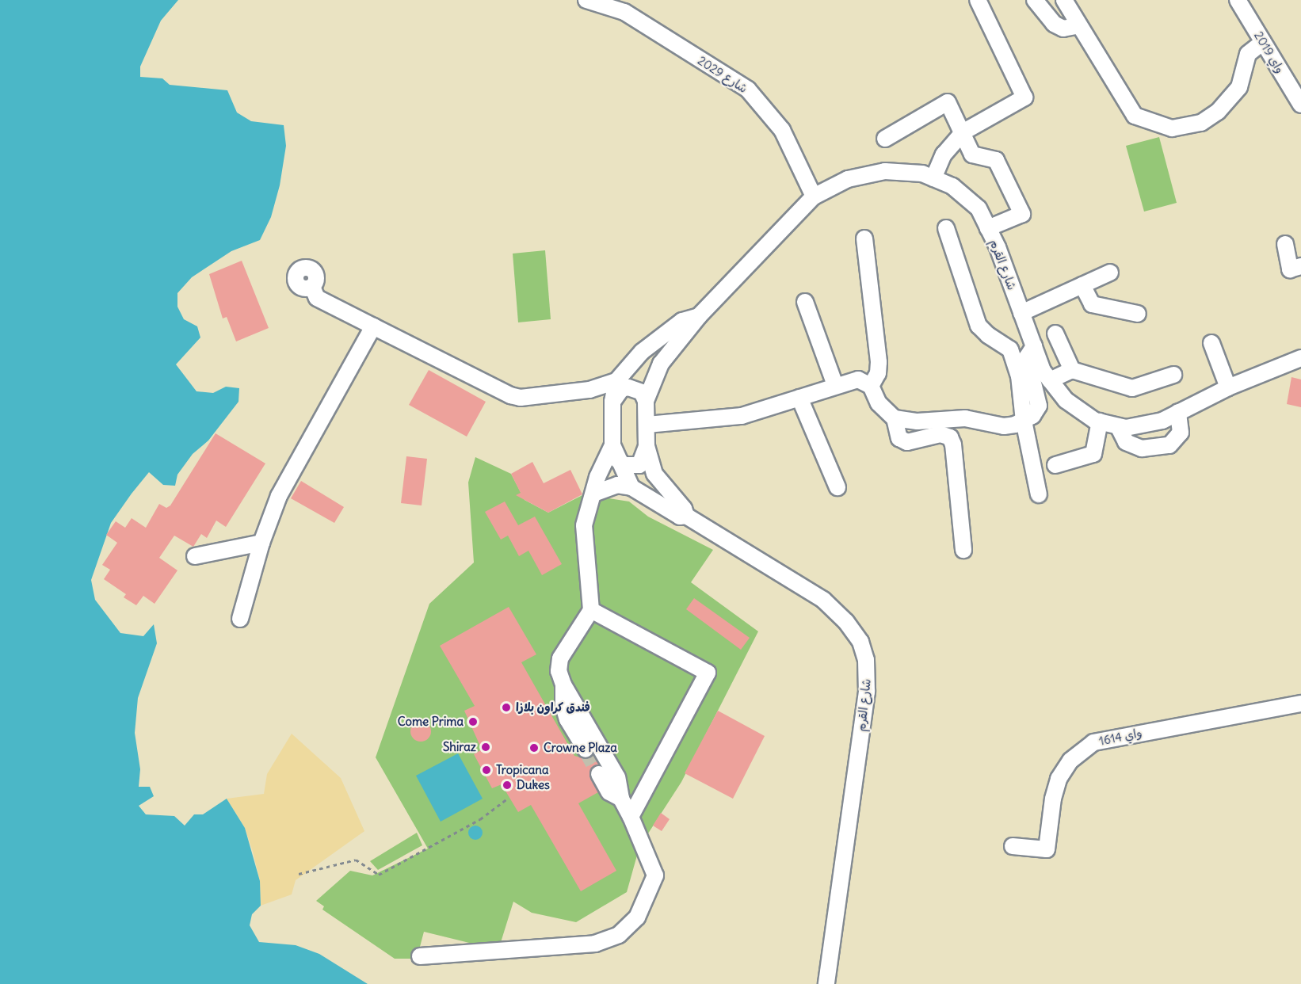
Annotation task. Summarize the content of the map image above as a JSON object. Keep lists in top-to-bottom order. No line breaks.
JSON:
{"streets":{"street":["واي 2019","2029 شارع","شارع القرم","واي 1614"]},"crossings":[["2029 شارع","شارع القرم"]],"places":["فندق كراون بلازا","Come Prima","Shiraz","Crowne Plaza","Tropicana","Dukes"]}
